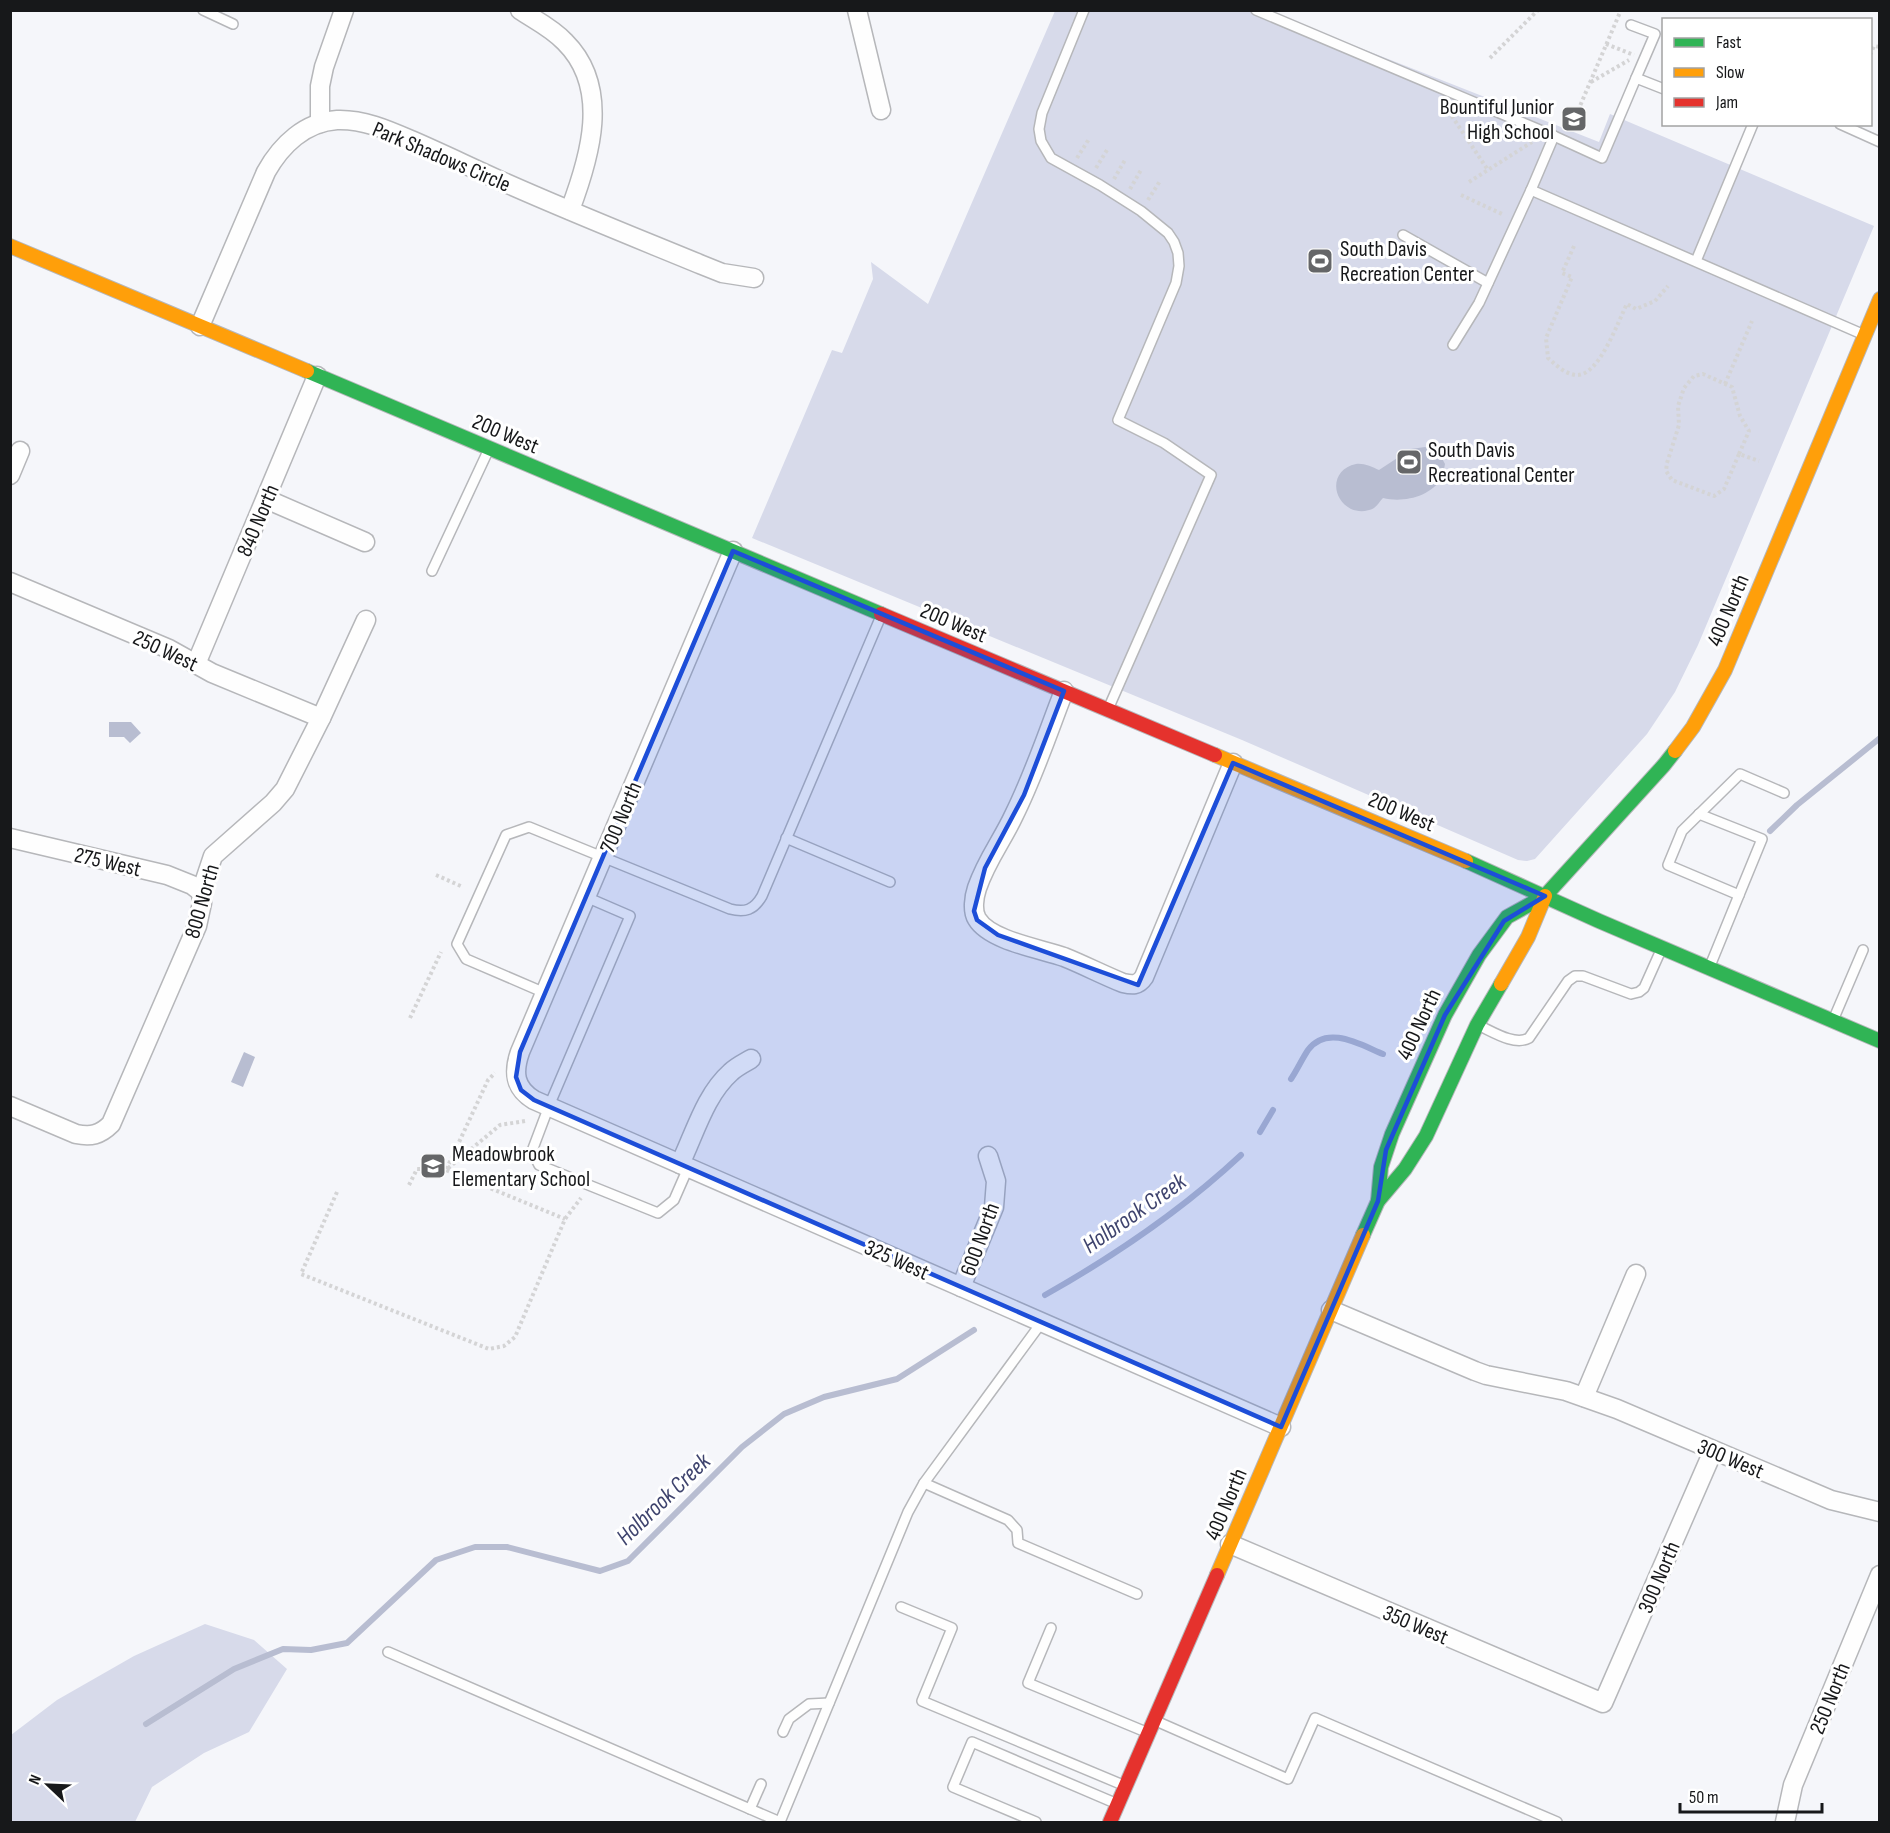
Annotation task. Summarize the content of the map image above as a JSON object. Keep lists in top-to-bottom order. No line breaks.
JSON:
{"streets":{"main road":["200 West","400 North"],"street":["Park Shadows Circle","840 North","250 West","700 North","275 West","800 North","600 North","325 West","300 West","300 North","350 West","250 North"]},"crossings":[["Park Shadows Circle","200 West"],["200 West","840 North"],["200 West","400 North"],["200 West","700 North"],["840 North","250 West"],["400 North","325 West"],["400 North","300 West"],["400 North","350 West"],["250 West","800 North"],["700 North","325 West"],["275 West","800 North"],["600 North","325 West"],["300 West","300 North"],["300 North","350 West"]],"water":["Holbrook Creek"],"places":{"school or university":["Bountiful Junior High School","Meadowbrook Elementary School"],"sports":["South Davis Recreation Center","South Davis Recreational Center"]},"legend":["Fast","Slow","Jam"],"scale_bar":"50 m","north":"top left"}
